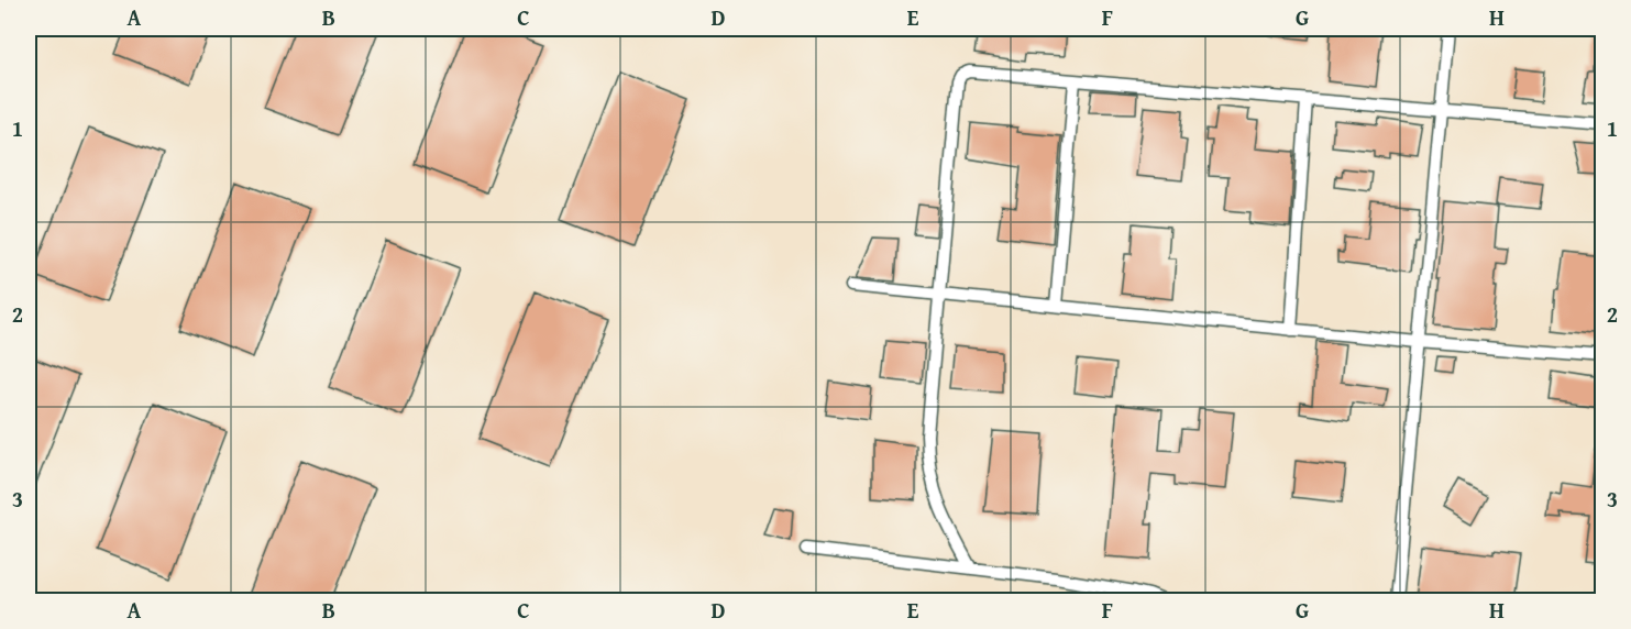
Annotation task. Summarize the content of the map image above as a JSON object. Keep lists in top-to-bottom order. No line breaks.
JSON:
{"grid":{"columns":["A","B","C","D","E","F","G","H"],"rows":["1","2","3"]}}
